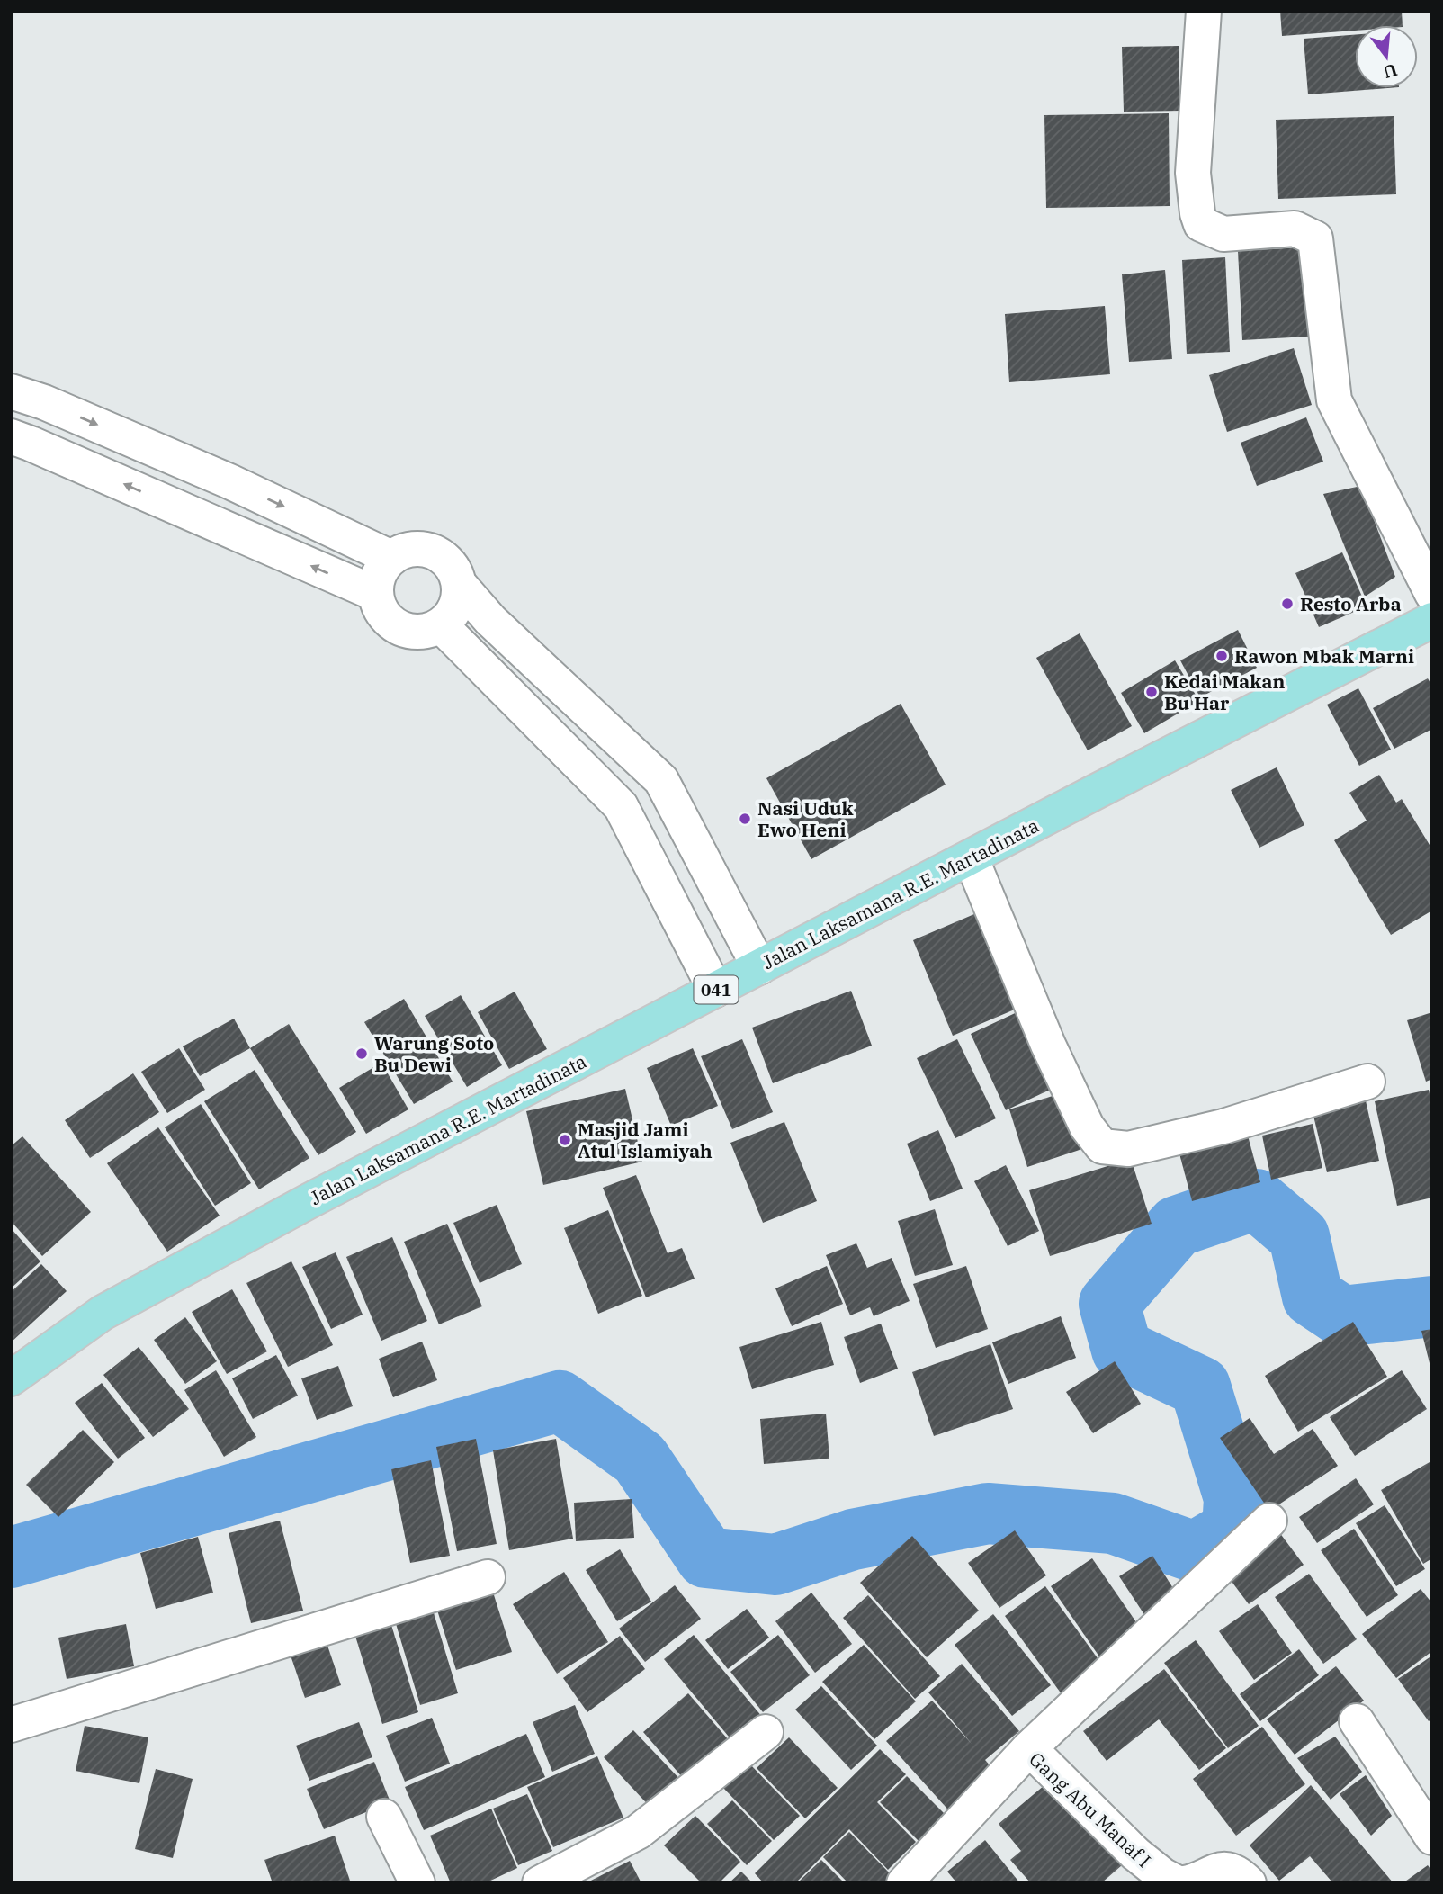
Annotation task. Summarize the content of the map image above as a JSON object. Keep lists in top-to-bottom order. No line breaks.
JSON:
{"streets":{"main road":["Jalan Laksamana R.E. Martadinata","041"],"street":["Gang Abu Manaf I"]},"places":["Resto Arba","Rawon Mbak Marni","Kedai Makan Bu Har","Nasi Uduk Ewo Heni","Warung Soto Bu Dewi","Masjid Jami Atul Islamiyah"],"north":"bottom"}
